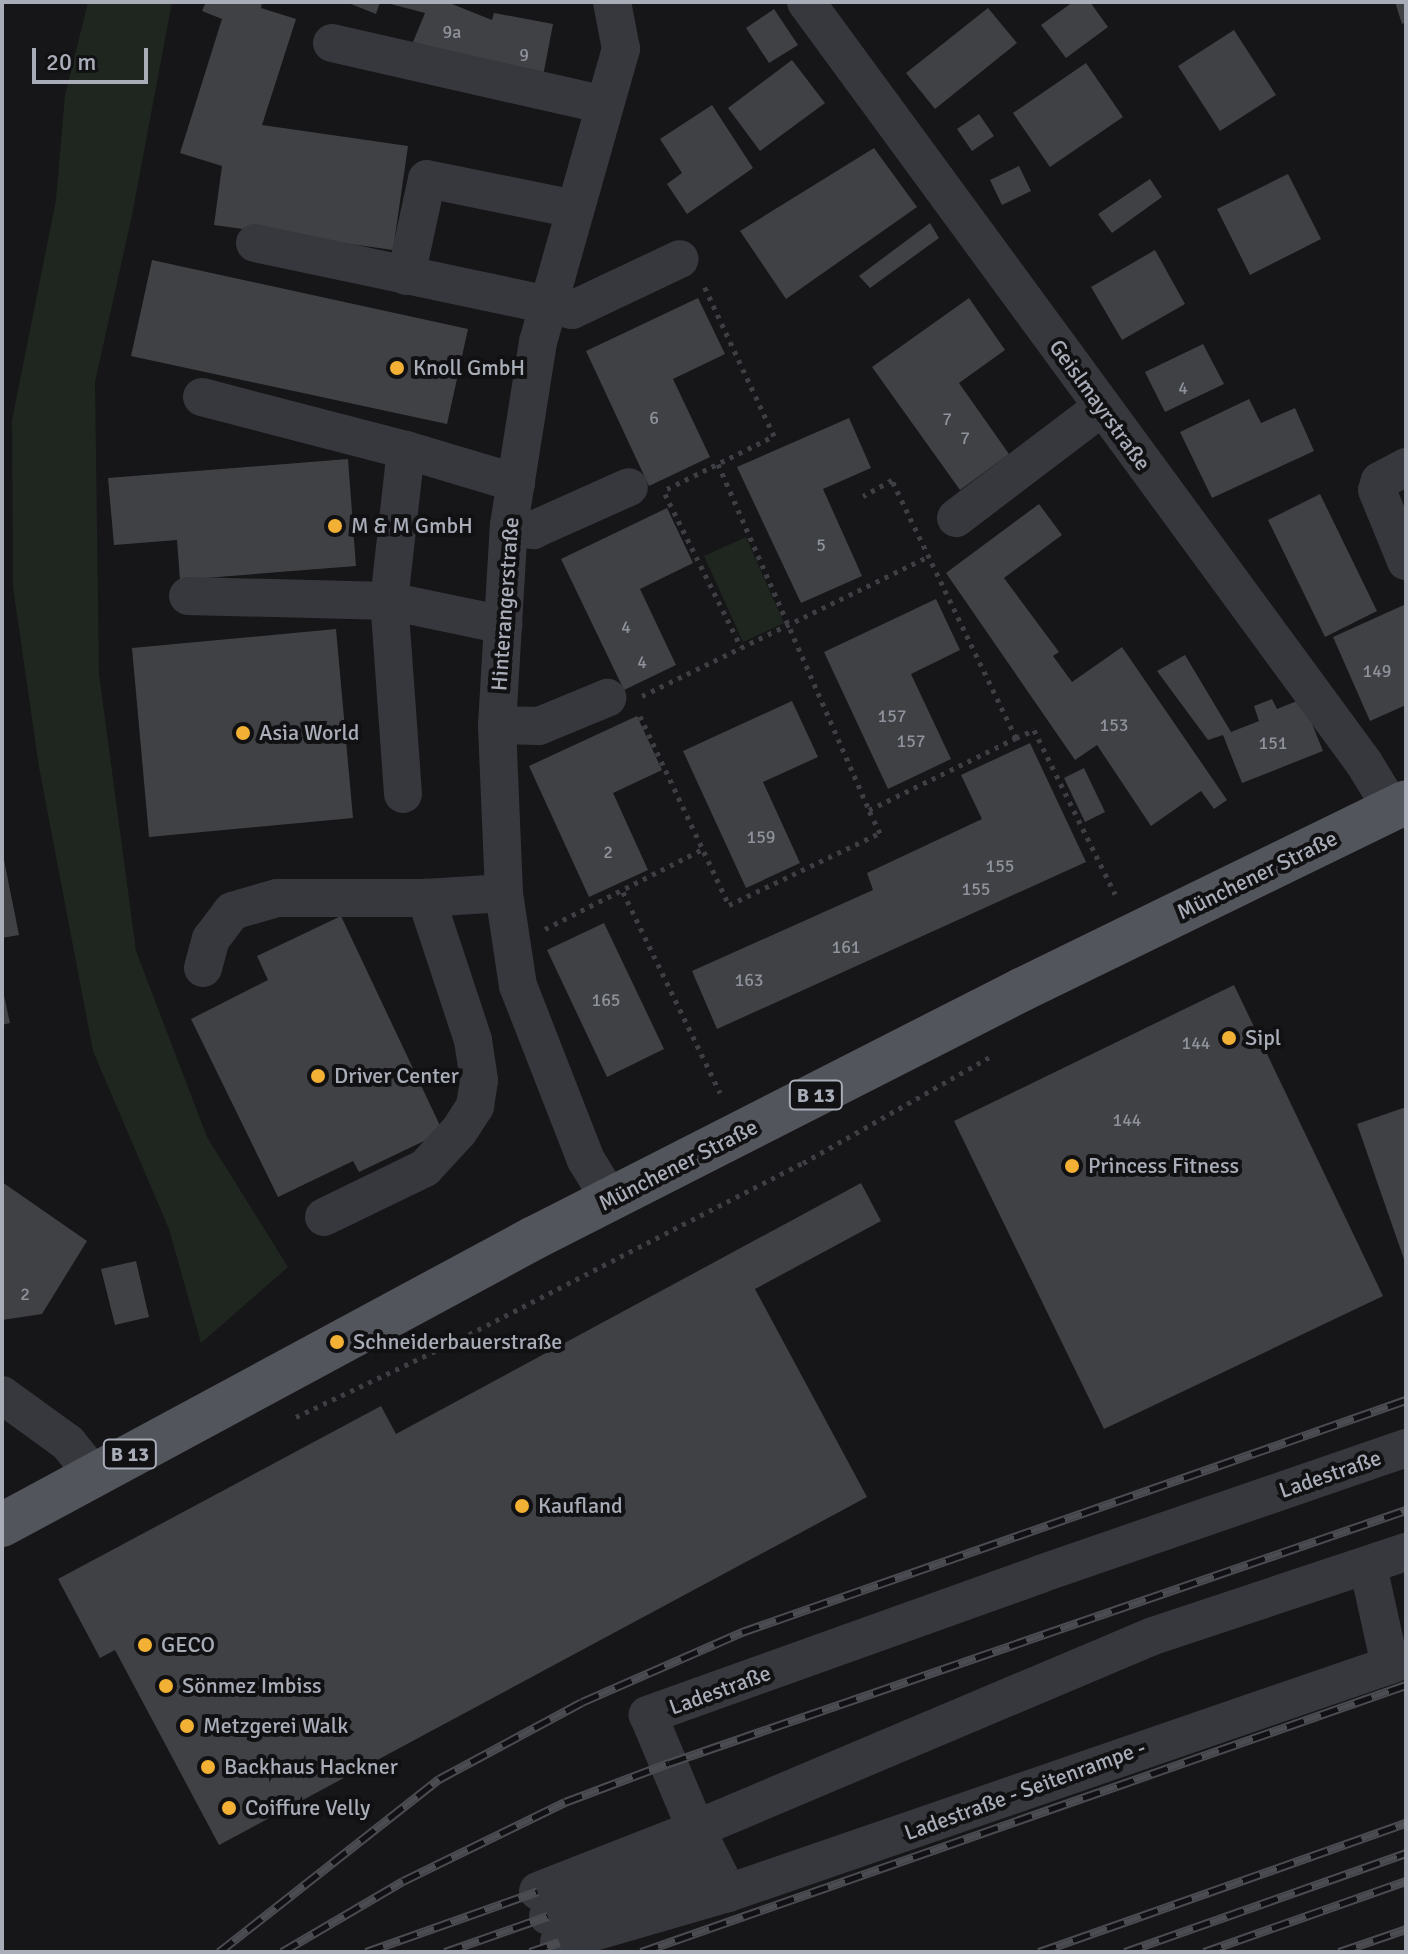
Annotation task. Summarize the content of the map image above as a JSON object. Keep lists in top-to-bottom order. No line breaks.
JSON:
{"streets":{"main road":["Münchener Straße","B 13"],"street":["Geislmayrstraße","Hinterangerstraße","Ladestraße","Ladestraße - Seitenrampe -"]},"crossings":[["Geislmayrstraße","Münchener Straße"],["Hinterangerstraße","Münchener Straße"],["Ladestraße","Ladestraße - Seitenrampe -"]],"places":["Knoll GmbH","M & M GmbH","Asia World","Sipl","Driver Center","Princess Fitness","Schneiderbauerstraße","Kaufland","GECO","Sönmez Imbiss","Metzgerei Walk","Backhaus Hackner","Coiffure Velly"],"house_numbers":["9a","9","4","6","7","7","5","4","4","149","157","153","157","151","159","2","155","155","161","163","165","144","144","2"],"scale_bar":"20 m"}
